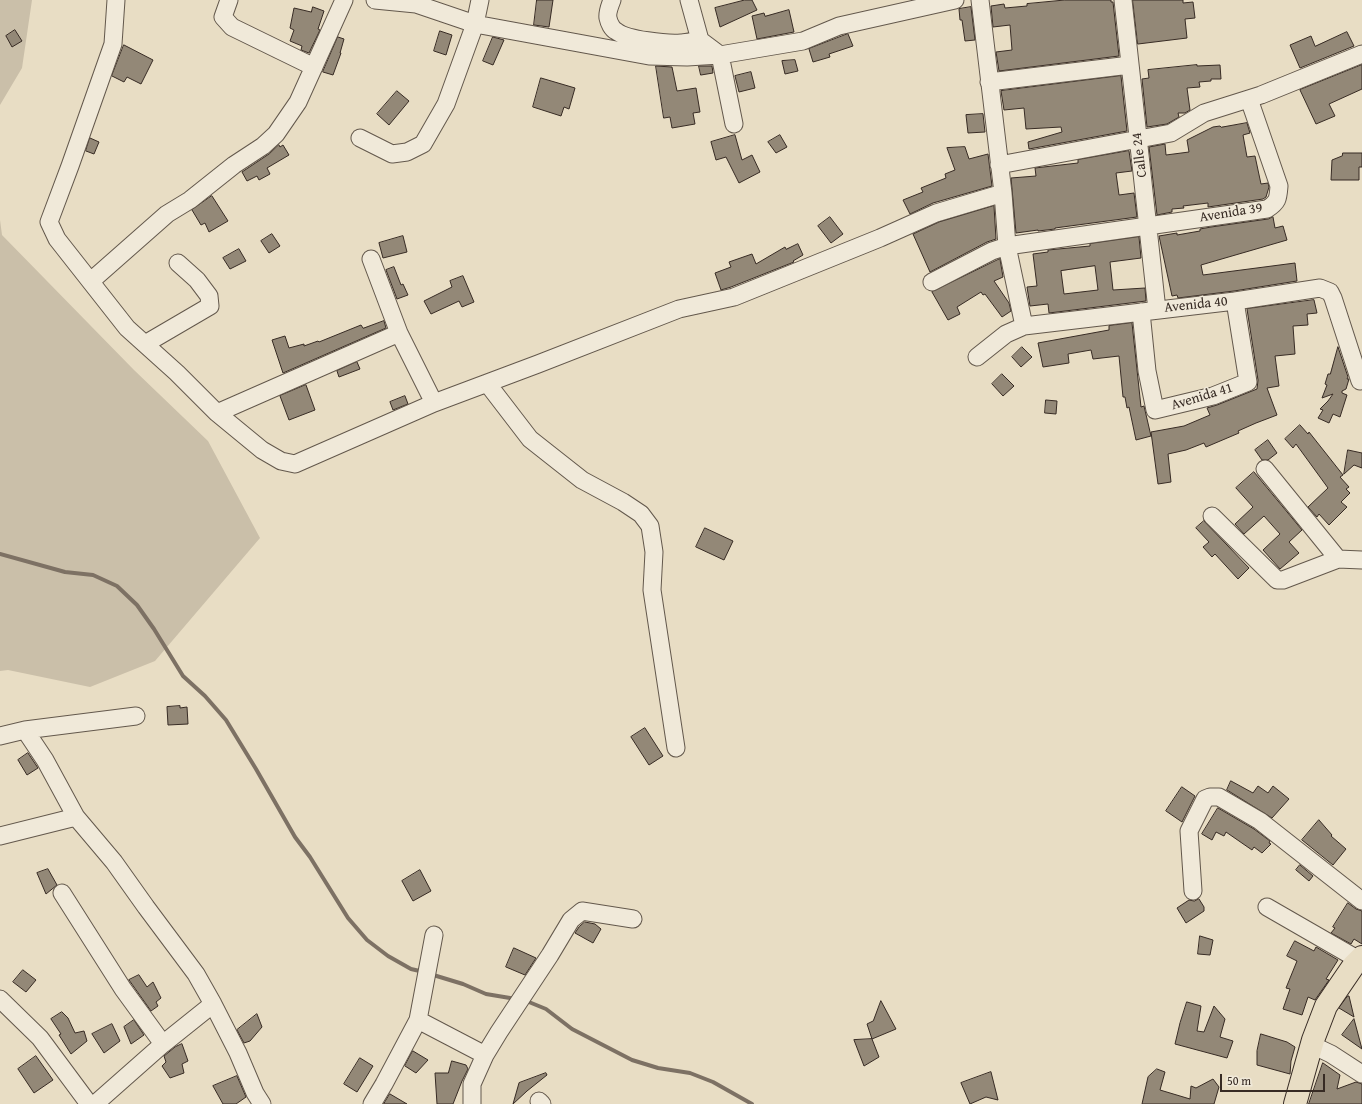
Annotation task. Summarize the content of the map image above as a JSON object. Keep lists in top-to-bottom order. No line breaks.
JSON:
{"streets":{"street":["Calle 24","Avenida 39","Avenida 40","Avenida 41"]},"crossings":[["Calle 24","Avenida 39"],["Calle 24","Avenida 40"],["Calle 24","Avenida 41"],["Avenida 40","Avenida 41"]],"scale_bar":"50 m"}
